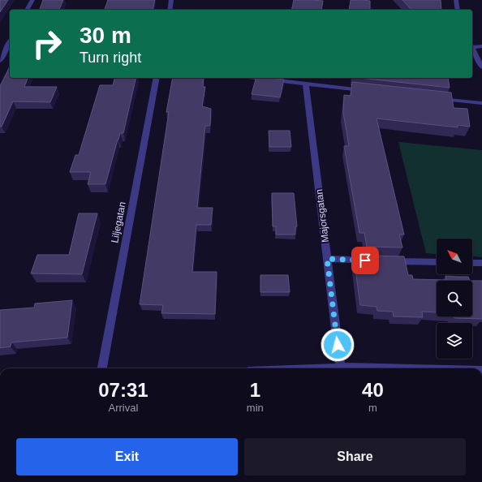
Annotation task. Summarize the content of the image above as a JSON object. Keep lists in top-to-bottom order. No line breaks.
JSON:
{"streets":{"street":["Majorsgatan","Liljegatan"]},"north":"top left","page":{"turn":["30 m","Turn right"],"eta":["07:31","Arrival","1","min","40","m"],"buttons":["Exit","Share"]}}
